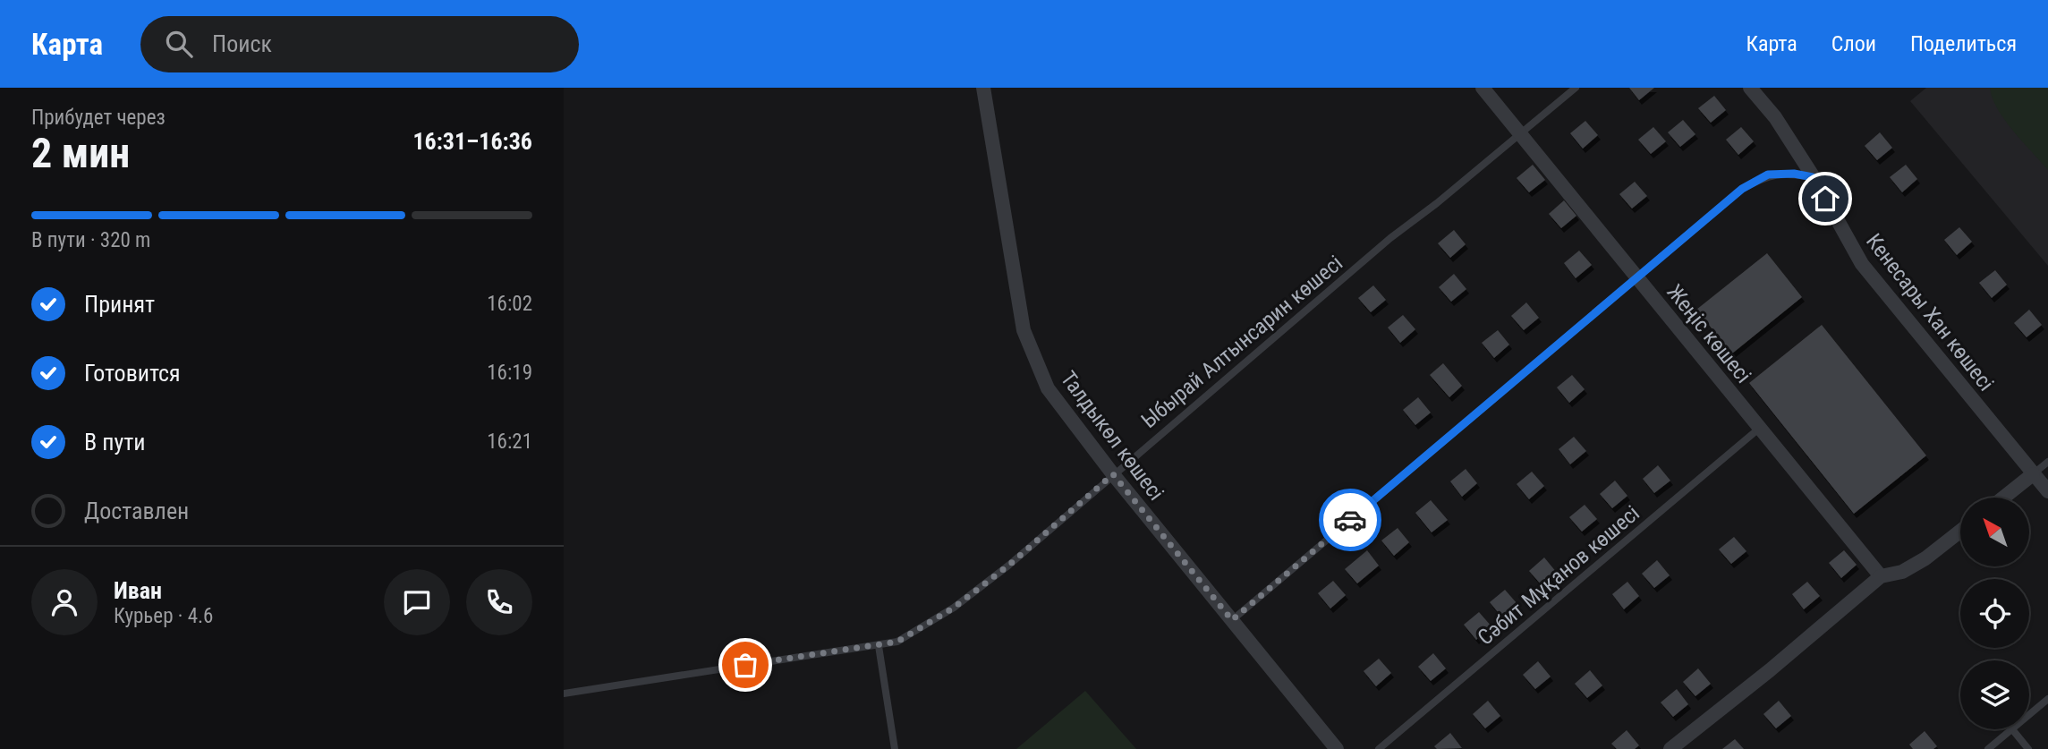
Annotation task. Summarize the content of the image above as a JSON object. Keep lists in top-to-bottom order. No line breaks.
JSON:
{"streets":{"street":["Кенесары Хан көшесі","Жеңіс көшесі","Талдыкөл көшесі"],"lane":["Ыбырай Алтынсарин көшесі","Сәбит Мұқанов көшесі"]},"crossings":[["Жеңіс көшесі","Ыбырай Алтынсарин көшесі"],["Жеңіс көшесі","Сәбит Мұқанов көшесі"],["Ыбырай Алтынсарин көшесі","Талдыкөл көшесі"]],"north":"top left","page":{"header":"Карта","search":"Поиск","nav":["Карта","Слои","Поделиться"],"heading":["2 мин","Прибудет через","16:31–16:36"],"panel":["Иван","Курьер · 4.6"],"bar":"В пути · 320 m","list":[["Принят","16:02"],["Готовится","16:19"],["В пути","16:21"],"Доставлен"]}}
